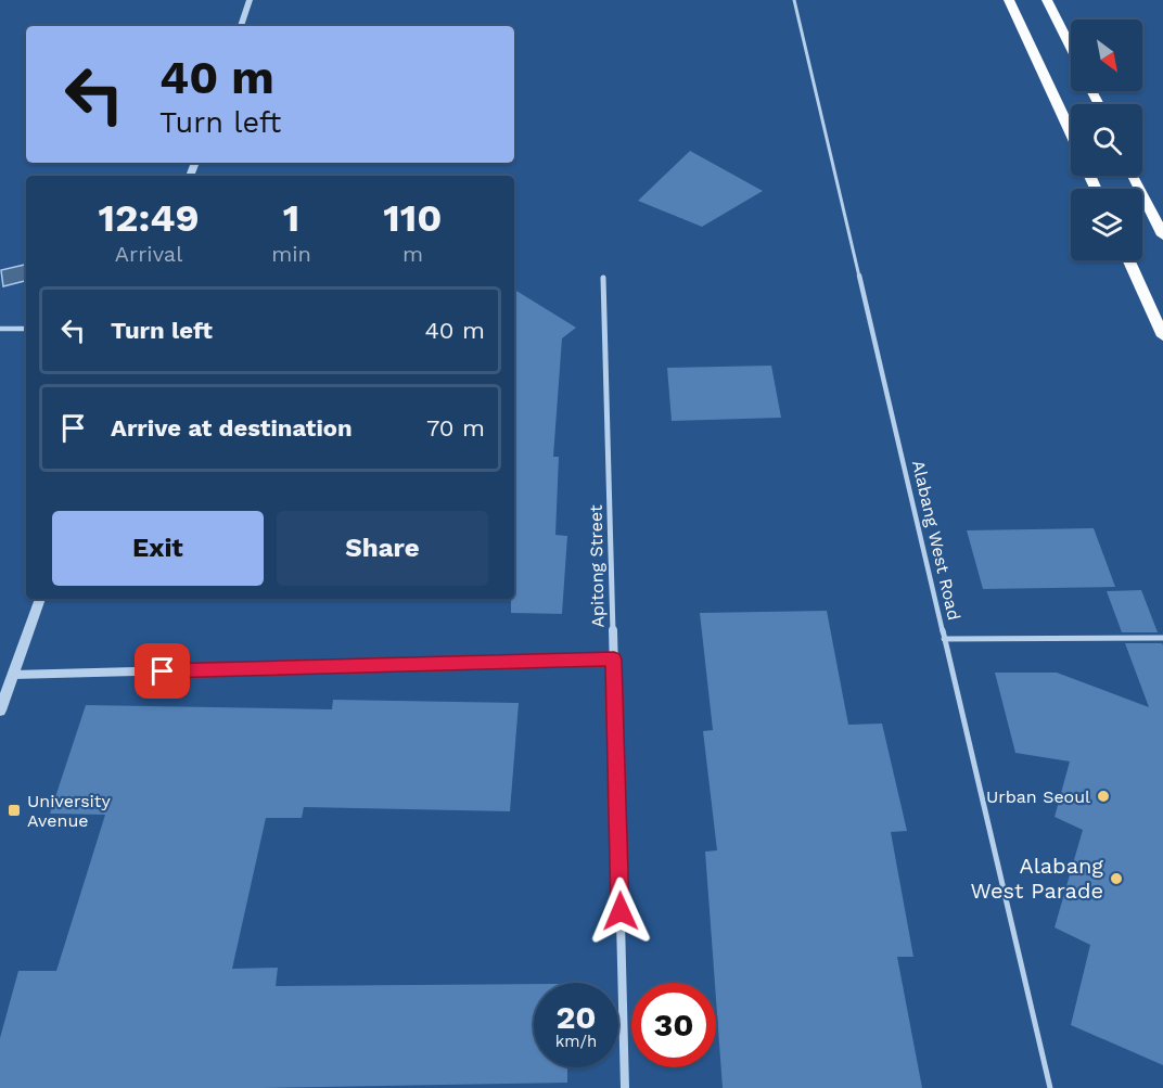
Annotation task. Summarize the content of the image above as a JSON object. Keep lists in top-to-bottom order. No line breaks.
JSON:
{"streets":{"street":["Apitong Street"],"lane":["Alabang West Road"]},"places":{"other":["Urban Seoul","Alabang West Parade"],"transit":["University Avenue"]},"north":"bottom right","page":{"turn":["40 m","Turn left"],"eta":["12:49","Arrival","1","min","110","m"],"list":[{"name":"Turn left","value":"40 m"},{"name":"Arrive at destination","value":"70 m"}],"buttons":["Exit","Share"],"speed":"20 km/h","limit":"30"}}
